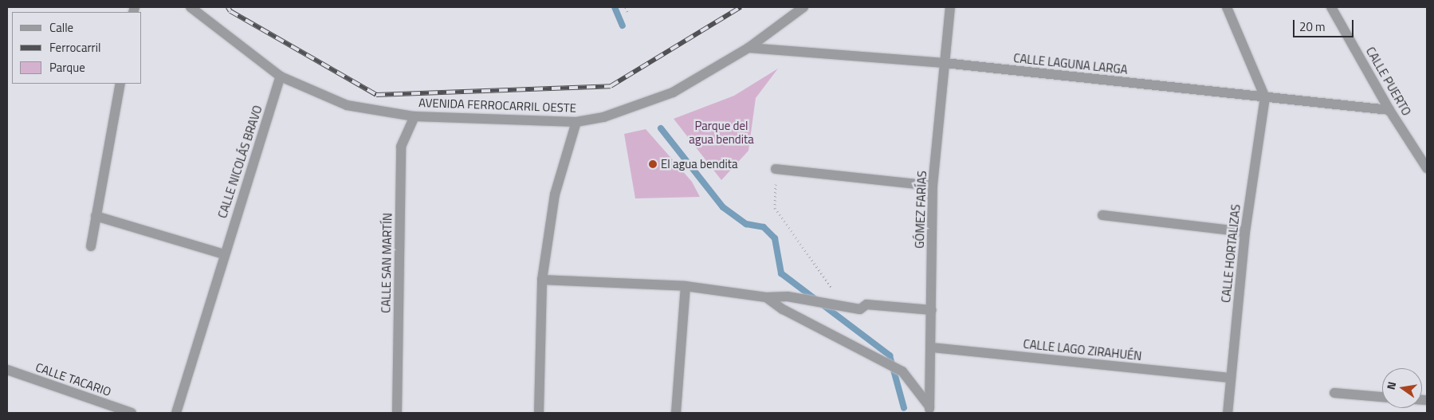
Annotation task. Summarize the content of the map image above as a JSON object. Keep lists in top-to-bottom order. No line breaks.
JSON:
{"streets":{"street":["CALLE LAGUNA LARGA","CALLE PUERTO","AVENIDA FERROCARRIL OESTE","CALLE NICOLÁS BRAVO","GÓMEZ FARÍAS","CALLE HORTALIZAS","CALLE SAN MARTÍN","CALLE LAGO ZIRAHUÉN","CALLE TACARIO"]},"crossings":[["CALLE LAGUNA LARGA","CALLE PUERTO"],["CALLE LAGUNA LARGA","AVENIDA FERROCARRIL OESTE"],["CALLE LAGUNA LARGA","GÓMEZ FARÍAS"],["CALLE LAGUNA LARGA","CALLE HORTALIZAS"],["AVENIDA FERROCARRIL OESTE","CALLE NICOLÁS BRAVO"],["AVENIDA FERROCARRIL OESTE","CALLE SAN MARTÍN"],["GÓMEZ FARÍAS","CALLE LAGO ZIRAHUÉN"],["CALLE HORTALIZAS","CALLE LAGO ZIRAHUÉN"]],"parks":["Parque del agua bendita"],"places":["El agua bendita"],"legend":["Calle","Ferrocarril","Parque"],"scale_bar":"20 m","north":"left"}
